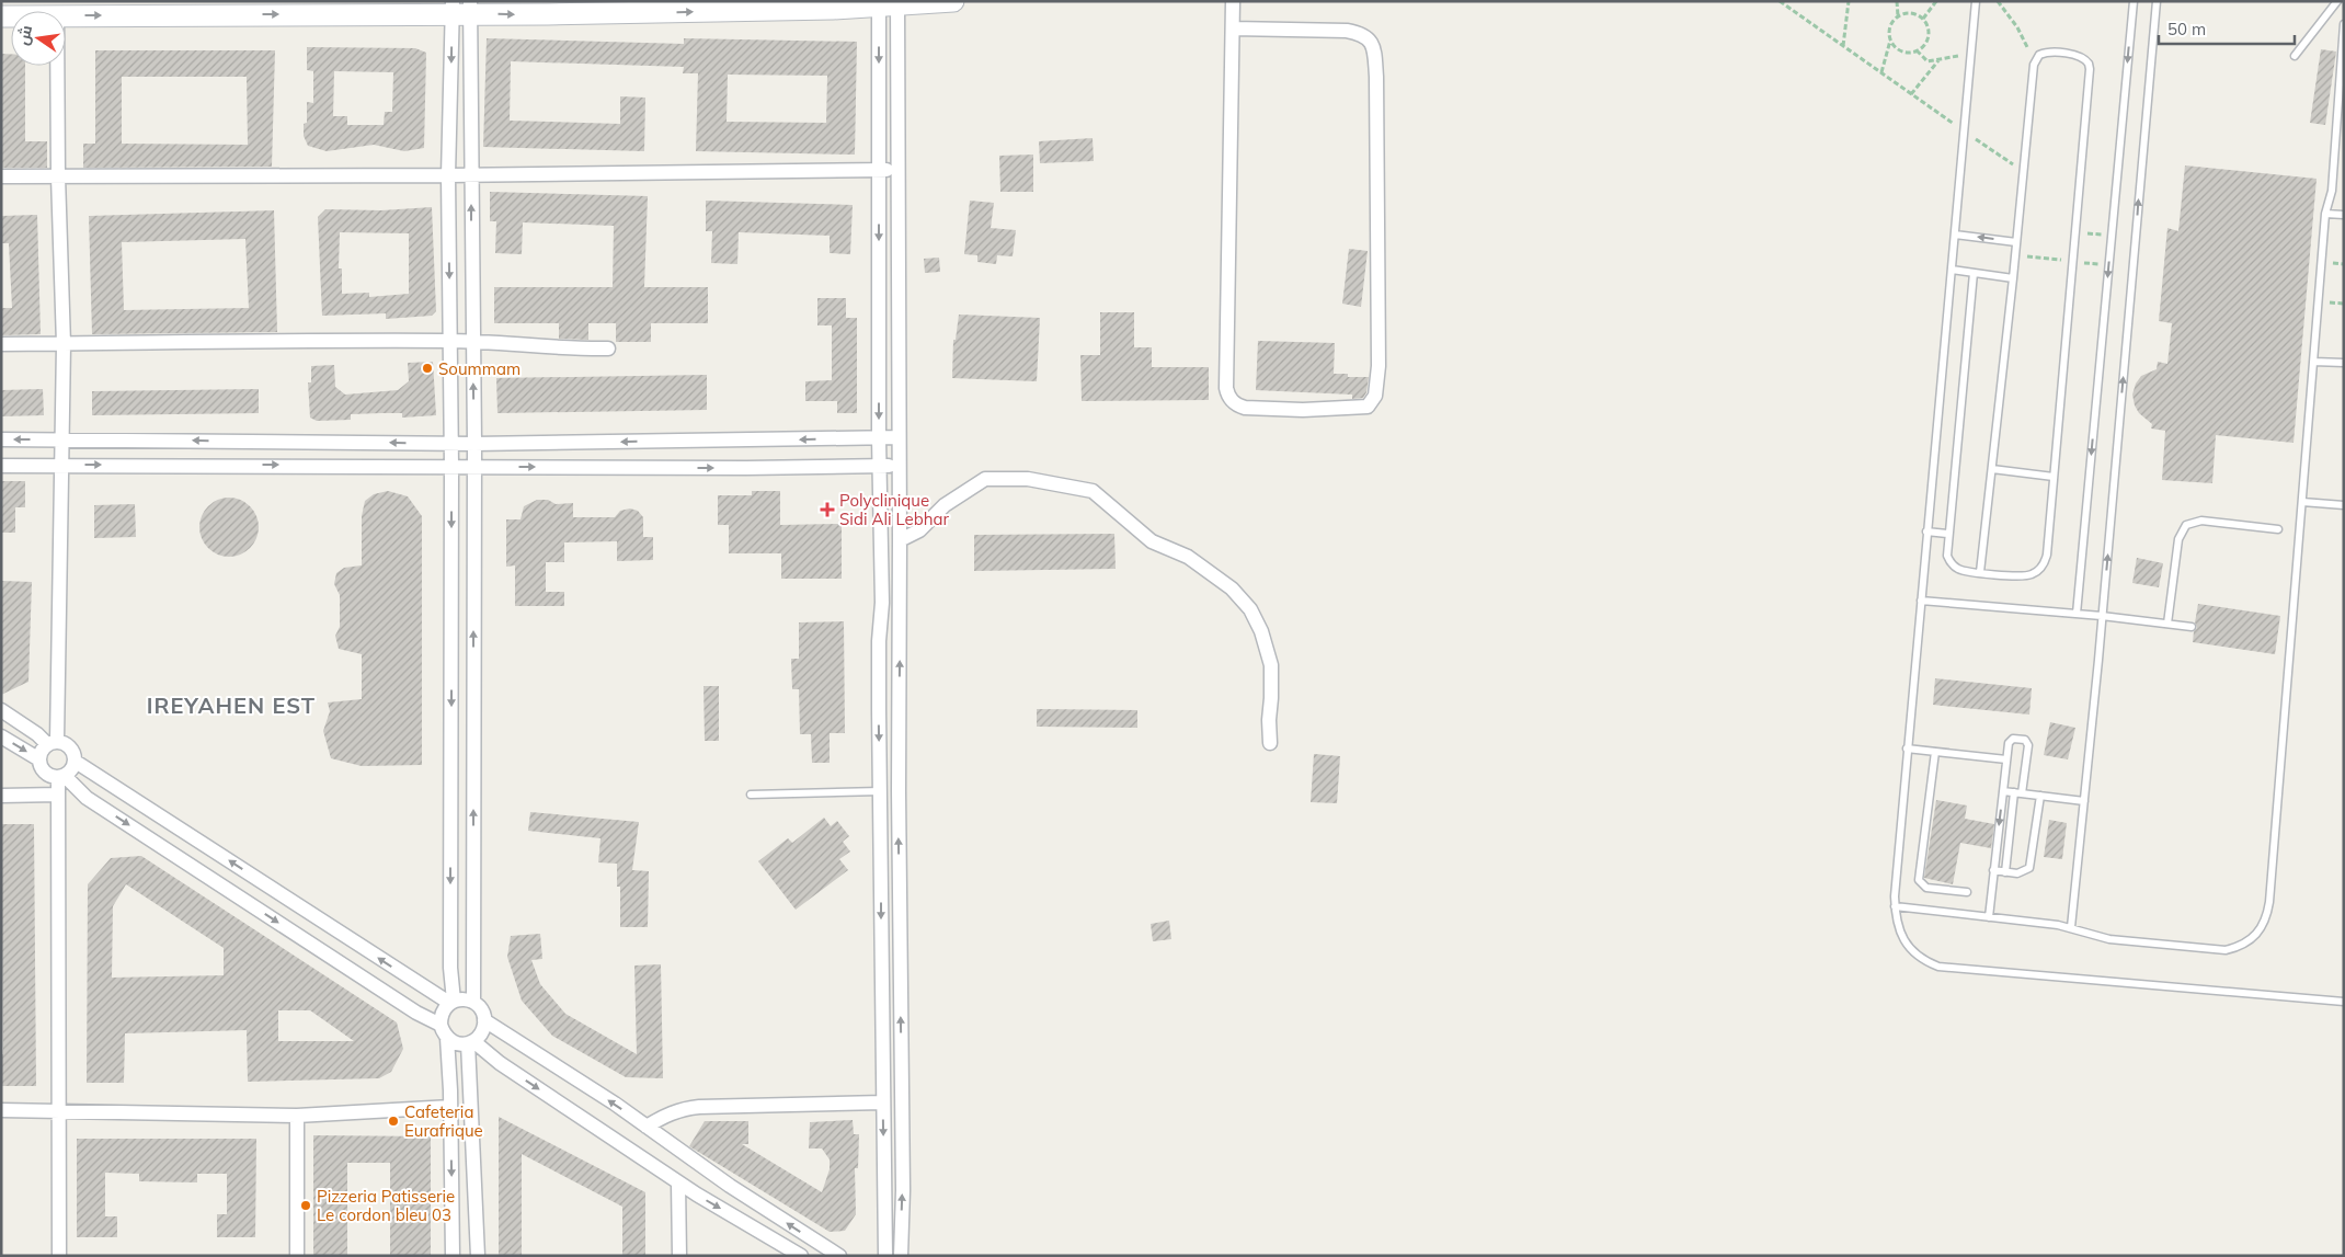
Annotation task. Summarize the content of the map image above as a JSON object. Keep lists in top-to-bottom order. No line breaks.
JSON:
{"districts":["IREYAHEN EST"],"places":{"other":["Soummam","Cafeteria Eurafrique","Pizzeria Patisserie Le cordon bleu 03"],"health":["Polyclinique Sidi Ali Lebhar"]},"scale_bar":"50 m","north":"left"}
